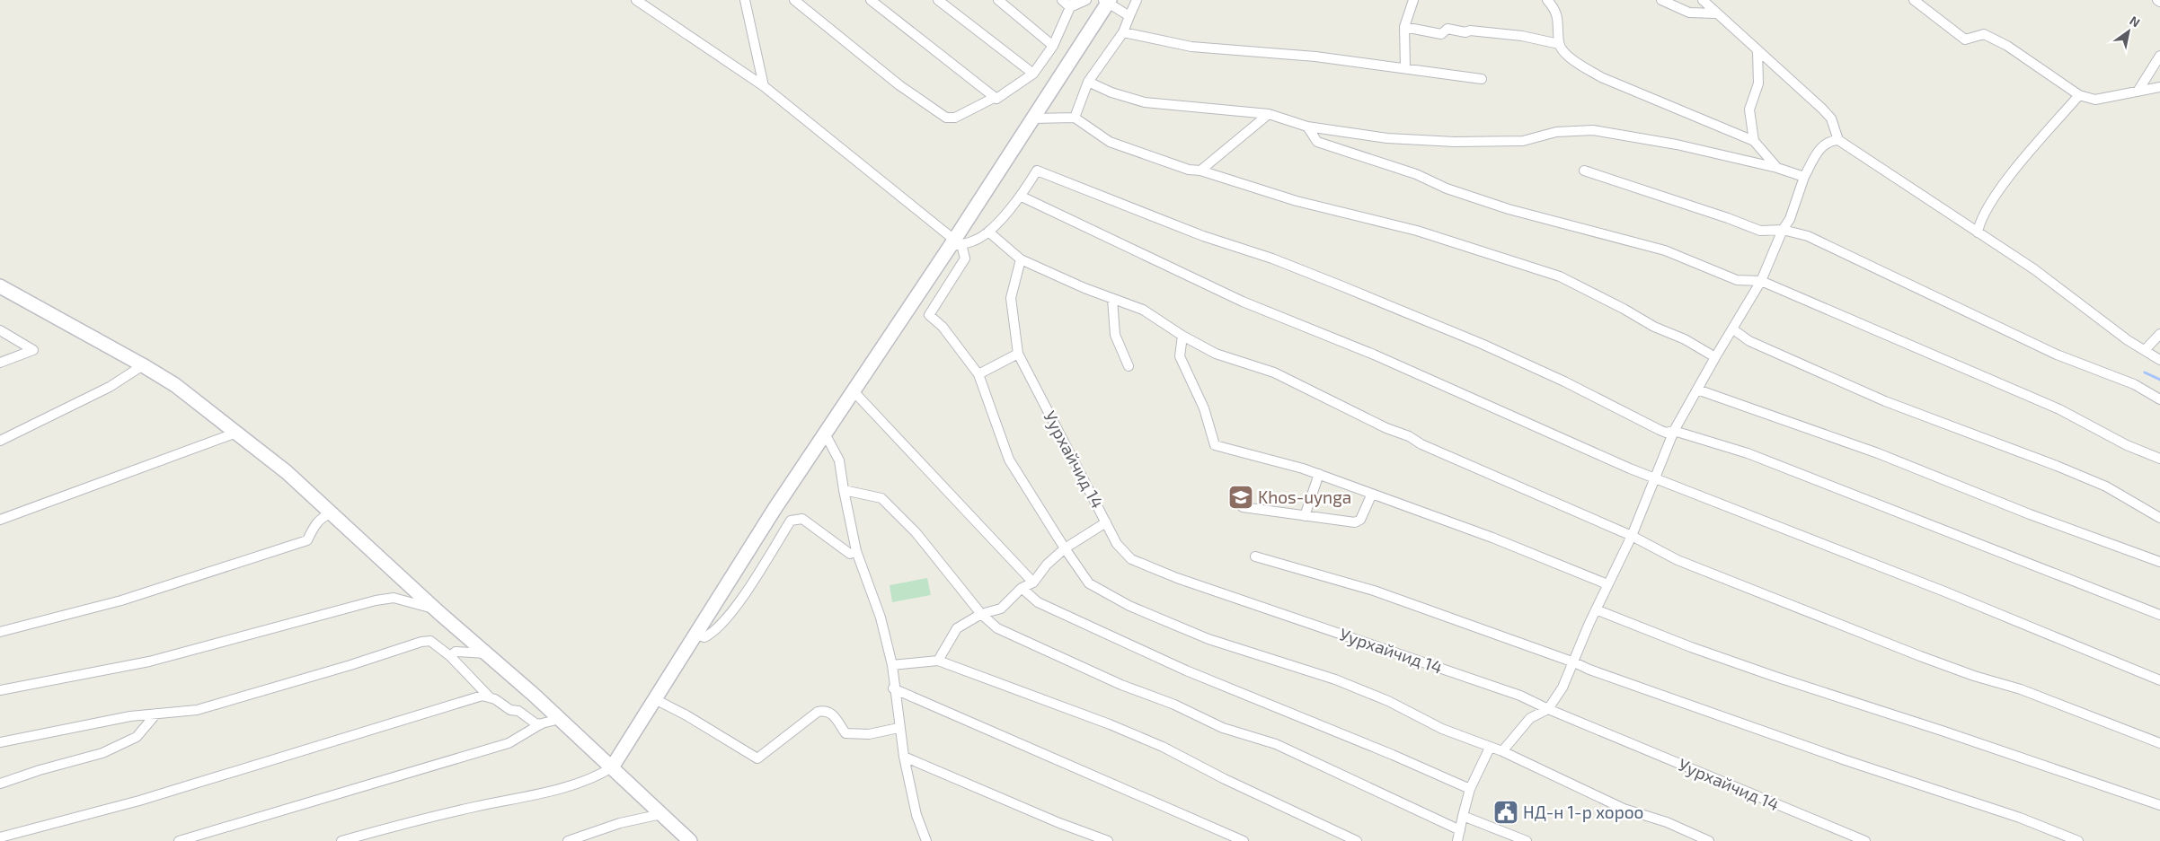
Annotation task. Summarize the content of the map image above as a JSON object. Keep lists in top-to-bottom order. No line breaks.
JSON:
{"streets":{"street":["Уурхайчид 14"]},"places":{"school or university":["Khos-uynga"],"public building":["НД-н 1-р хороо"]},"north":"top right"}
